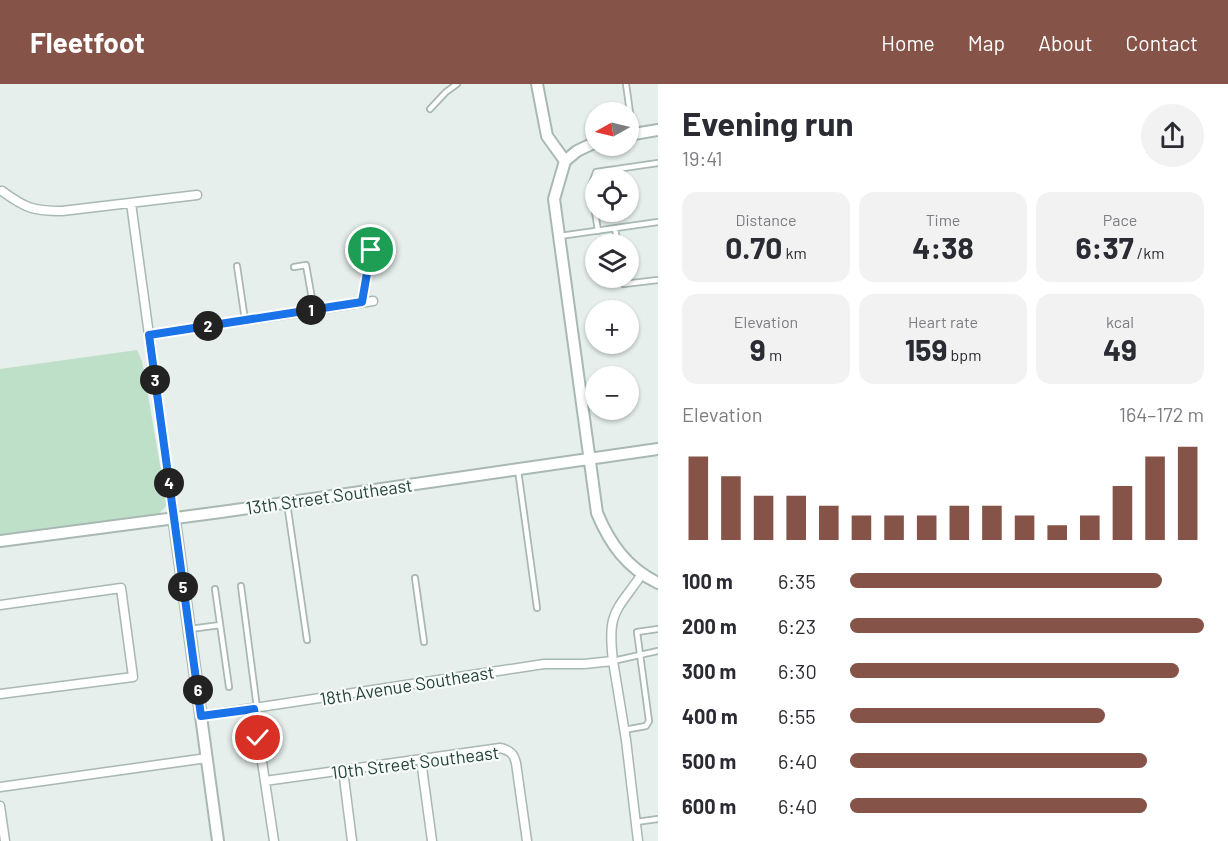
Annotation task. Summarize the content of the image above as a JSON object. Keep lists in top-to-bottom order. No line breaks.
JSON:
{"streets":{"street":["13th Street Southeast","18th Avenue Southeast","10th Street Southeast"]},"north":"left","page":{"header":"Fleetfoot","nav":["Home","Map","About","Contact"],"heading":["Evening run","19:41"],"map_buttons":["+","−"],"stats":[["Distance","0.70 km"],["Time","4:38"],["Pace","6:37 /km"],["Elevation","9 m"],["Heart rate","159 bpm"],["kcal","49"]],"pins":["1","2","3","4","5","6"],"chart":["Elevation","164–172 m"],"list":[{"name":"100 m","note":"6:35"},{"name":"200 m","note":"6:23"},{"name":"300 m","note":"6:30"},{"name":"400 m","note":"6:55"},{"name":"500 m","note":"6:40"},{"name":"600 m","note":"6:40"}]}}
